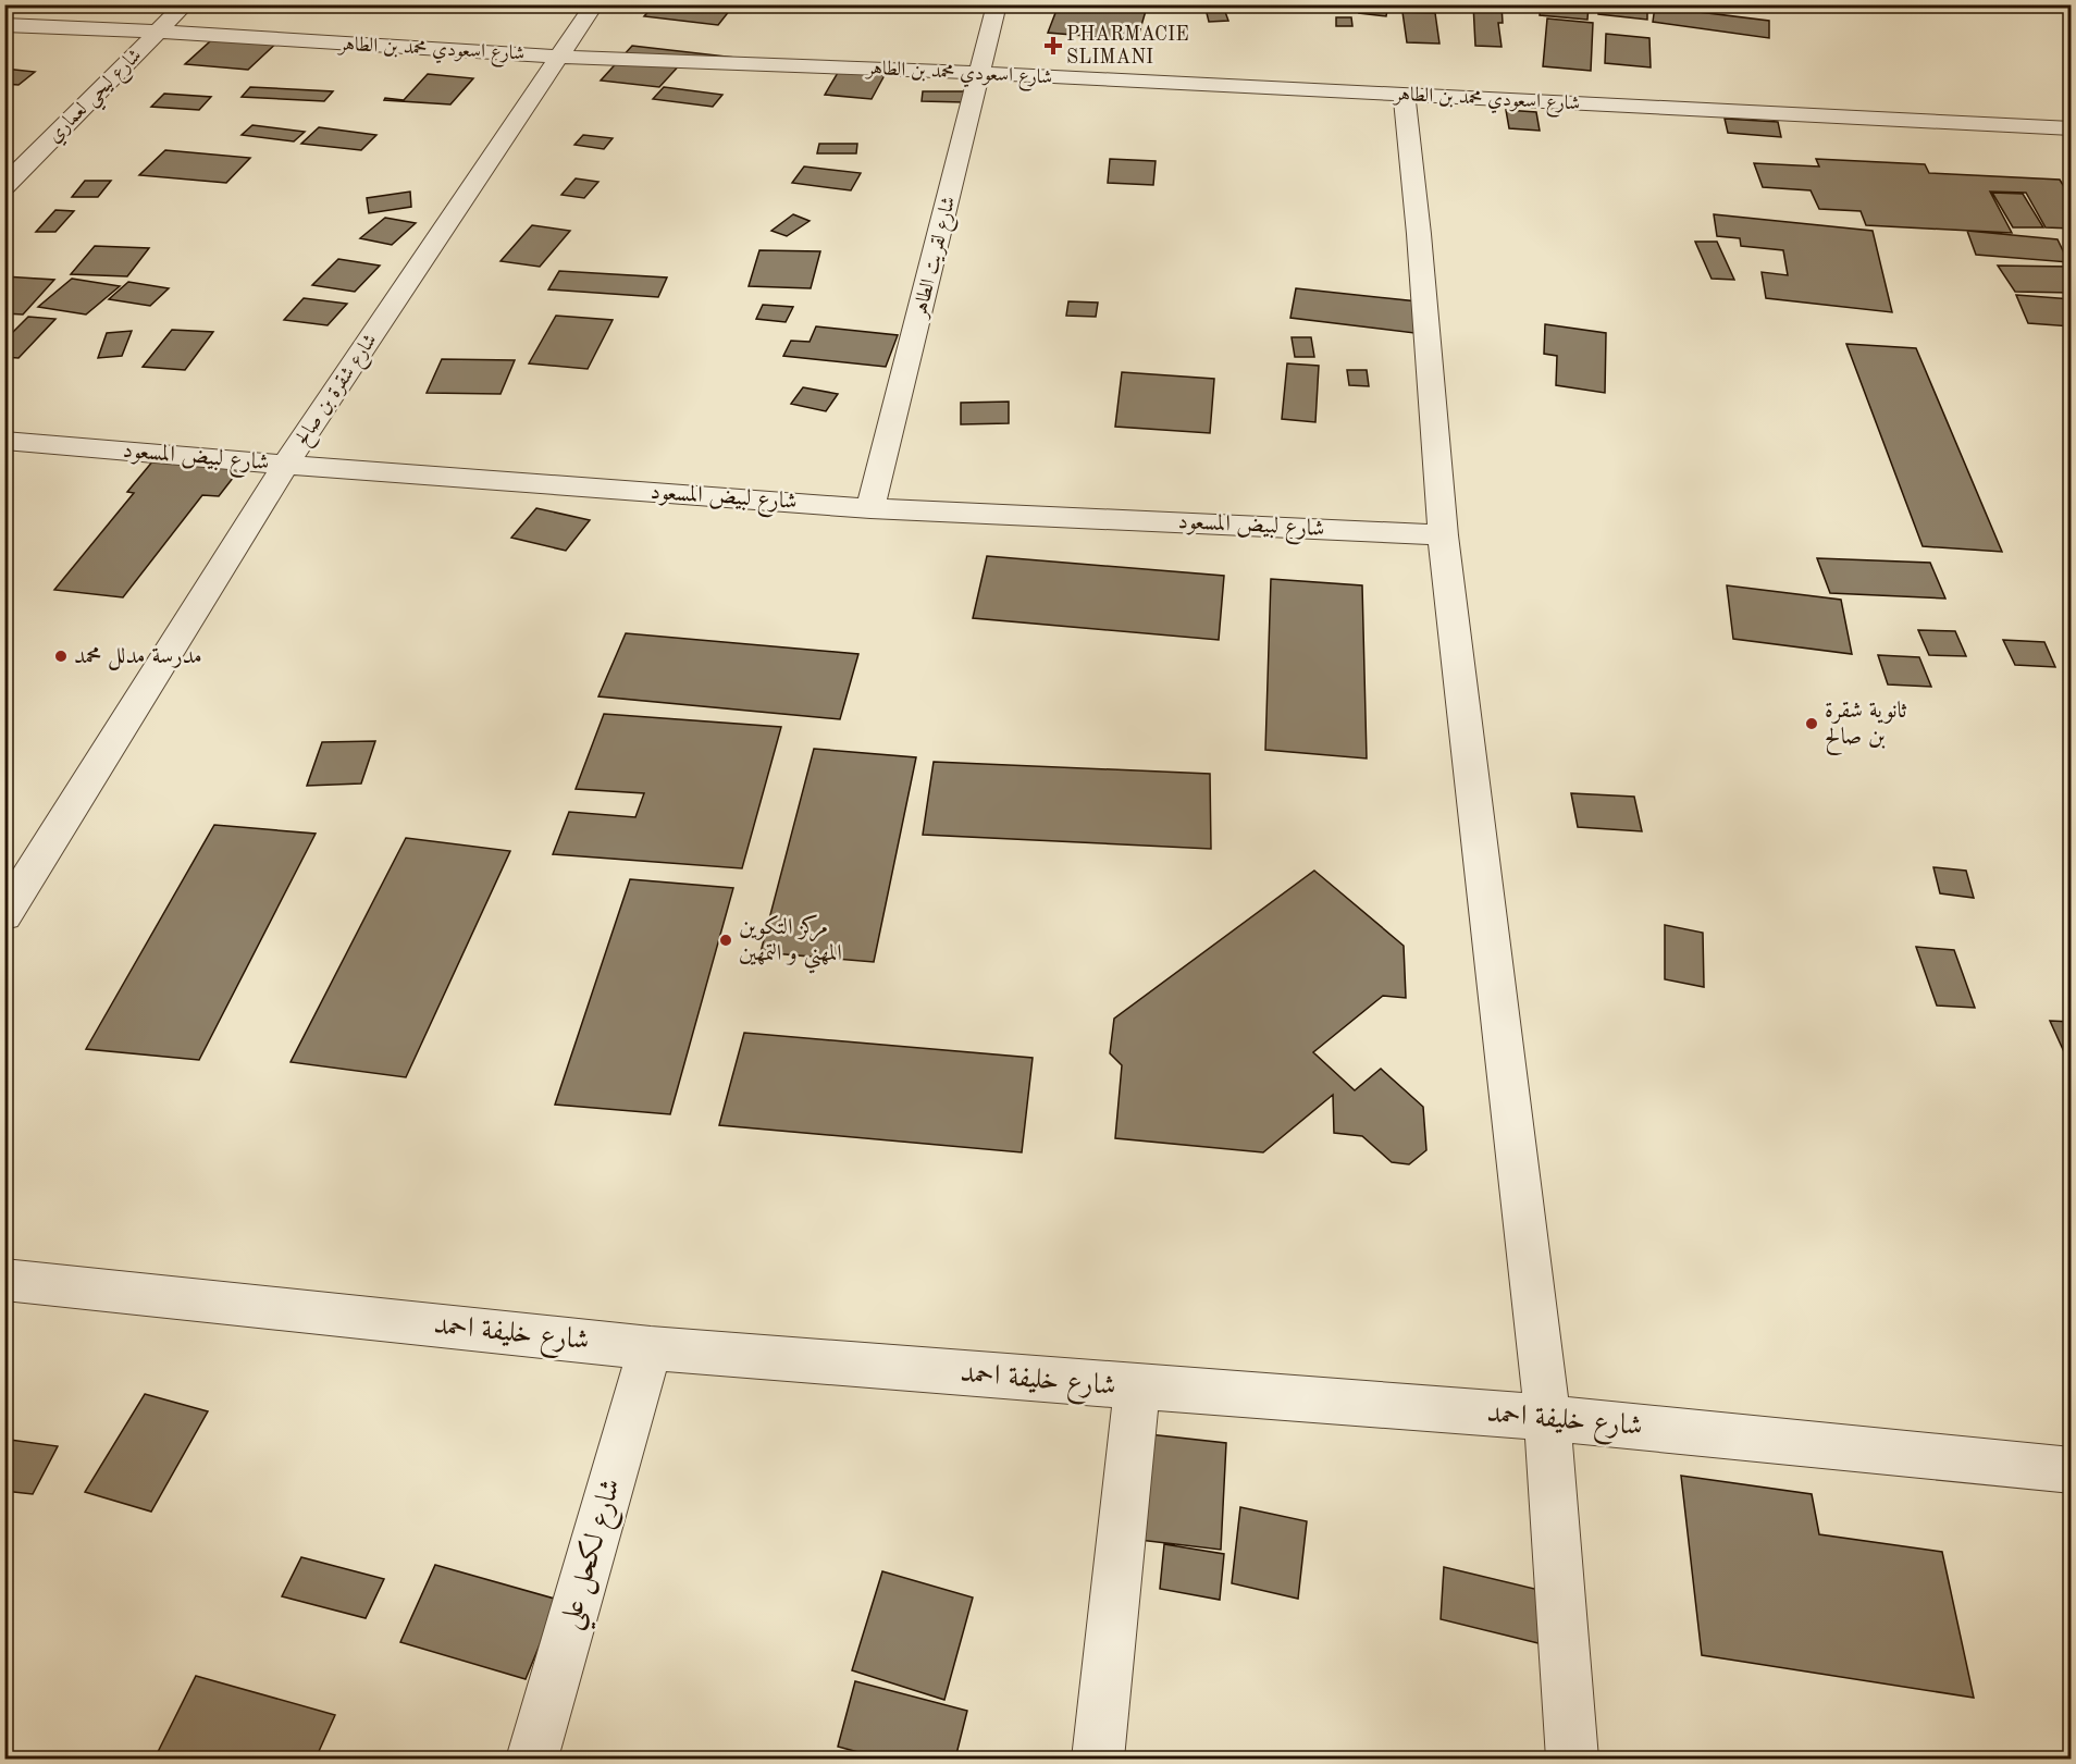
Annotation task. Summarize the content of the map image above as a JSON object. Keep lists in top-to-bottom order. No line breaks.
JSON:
{"streets":{"street":["شارع اسعودي محمد بن الطاهر","شارع ليحي لعماري","شارع لقريت الطاهر","شارع شقرة بن صالح","شارع لبيض المسعود","شارع خليفة احمد","شارع لكحل علي"]},"crossings":[["شارع اسعودي محمد بن الطاهر","شارع ليحي لعماري"],["شارع اسعودي محمد بن الطاهر","شارع لقريت الطاهر"],["شارع اسعودي محمد بن الطاهر","شارع شقرة بن صالح"],["شارع لقريت الطاهر","شارع لبيض المسعود"],["شارع شقرة بن صالح","شارع لبيض المسعود"],["شارع خليفة احمد","شارع لكحل علي"]],"places":{"health":["PHARMACIE SLIMANI"],"other":["مدرسة مدلل محمد","ثانوية شقرة بن صالح","مركز التكوين المهني و التمهين"]}}
